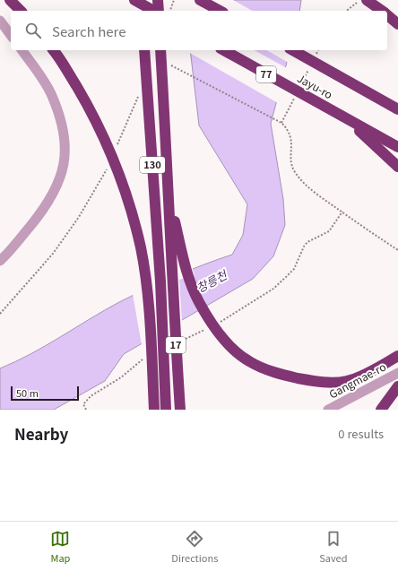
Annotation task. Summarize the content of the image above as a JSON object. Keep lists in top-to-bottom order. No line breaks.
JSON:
{"streets":{"highway":["77","Jayu-ro","130","17"],"street":["Gangmae-ro"]},"crossings":[["130","17"]],"water":["창릉천"],"scale_bar":"50 m","page":{"search":"Search here","scale":"50 m","heading":["Nearby","0 results"],"nav":["Map","Directions","Saved"]}}
